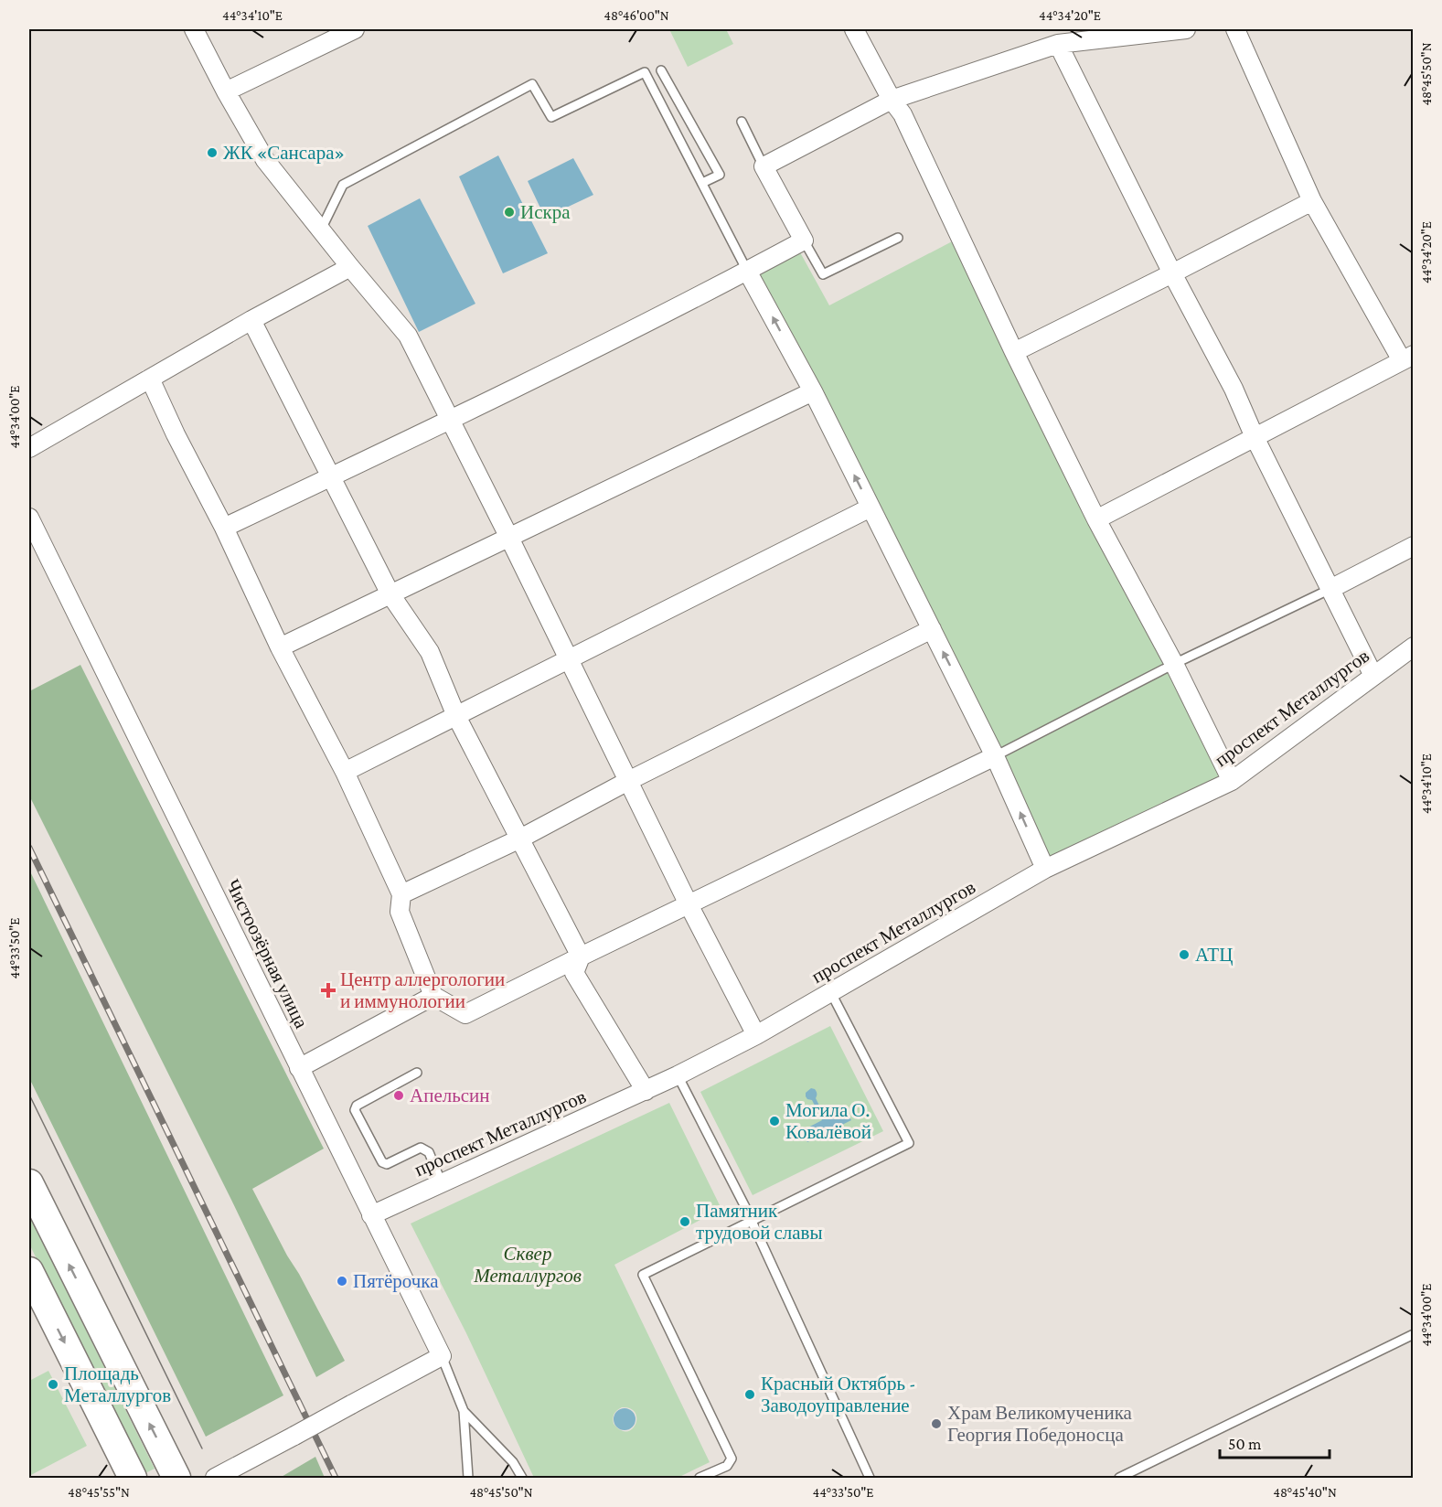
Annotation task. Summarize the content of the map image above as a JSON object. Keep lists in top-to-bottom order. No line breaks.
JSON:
{"streets":{"street":["проспект Металлургов","Чистоозёрная улица"]},"crossings":[["проспект Металлургов","Чистоозёрная улица"]],"parks":["Сквер Металлургов"],"places":{"other":["ЖК «Сансара»","Искра","АТЦ","Апельсин","Могила О. Ковалёвой","Памятник трудовой славы","Пятёрочка","Площадь Металлургов","Красный Октябрь - Заводоуправление","Храм Великомученика Георгия Победоносца"],"health":["Центр аллергологии и иммунологии"]},"scale_bar":"50 m","coordinates":["44°34'10\"E","48°46'00\"N","44°34'20\"E","48°45'50\"N","44°34'00\"E","44°33'50\"E","48°45'55\"N","48°45'40\"N"]}
